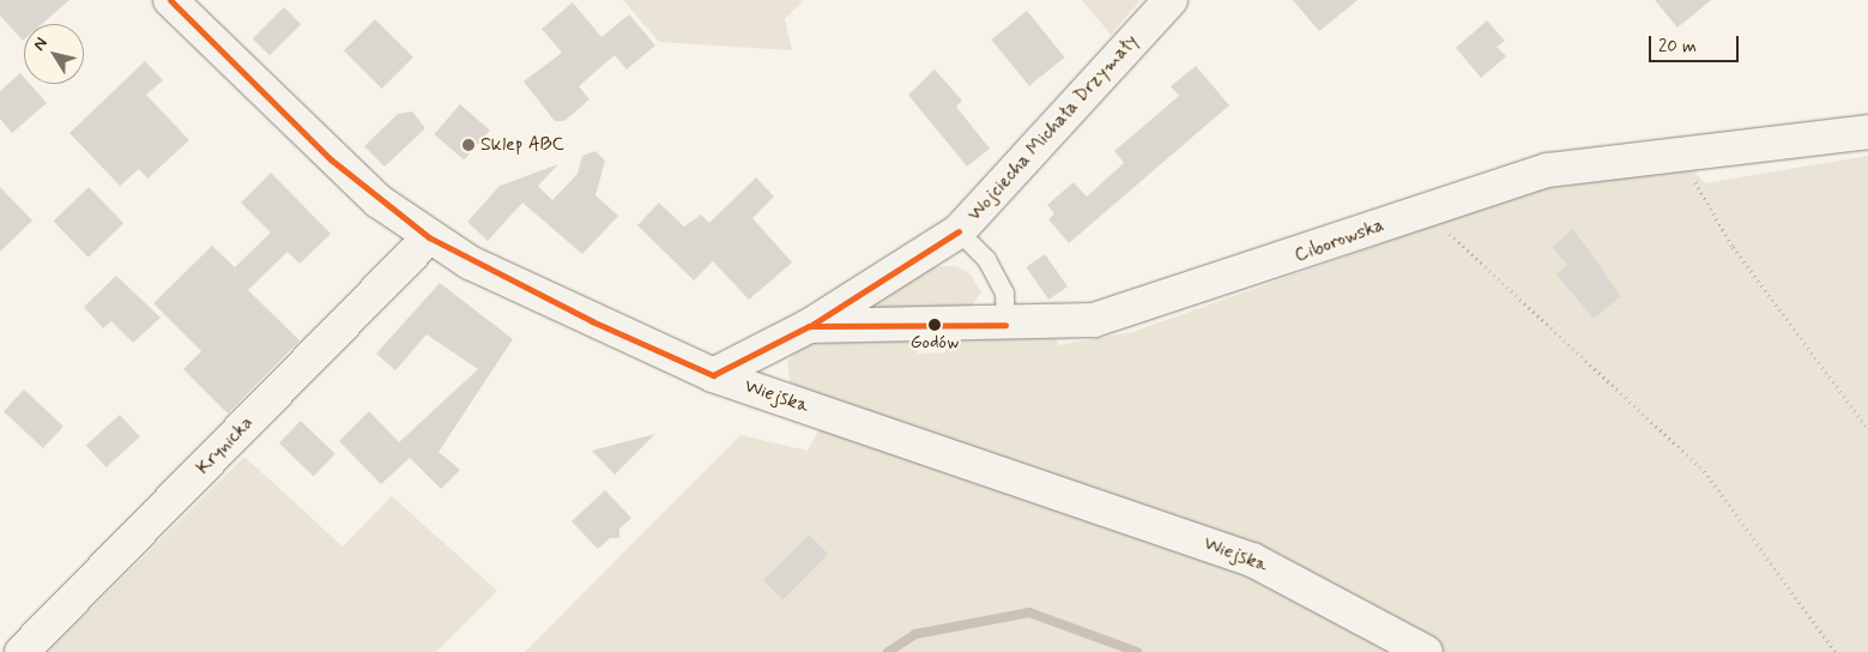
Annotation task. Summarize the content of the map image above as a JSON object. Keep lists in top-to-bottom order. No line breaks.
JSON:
{"streets":{"street":["Wojciecha Michała Drzymały","Ciborowska","Wiejska","Krynicka"]},"crossings":[["Wojciecha Michała Drzymały","Ciborowska"],["Wojciecha Michała Drzymały","Wiejska"],["Wiejska","Krynicka"]],"places":["Sklep ABC","Godów"],"scale_bar":"20 m","north":"top left"}
